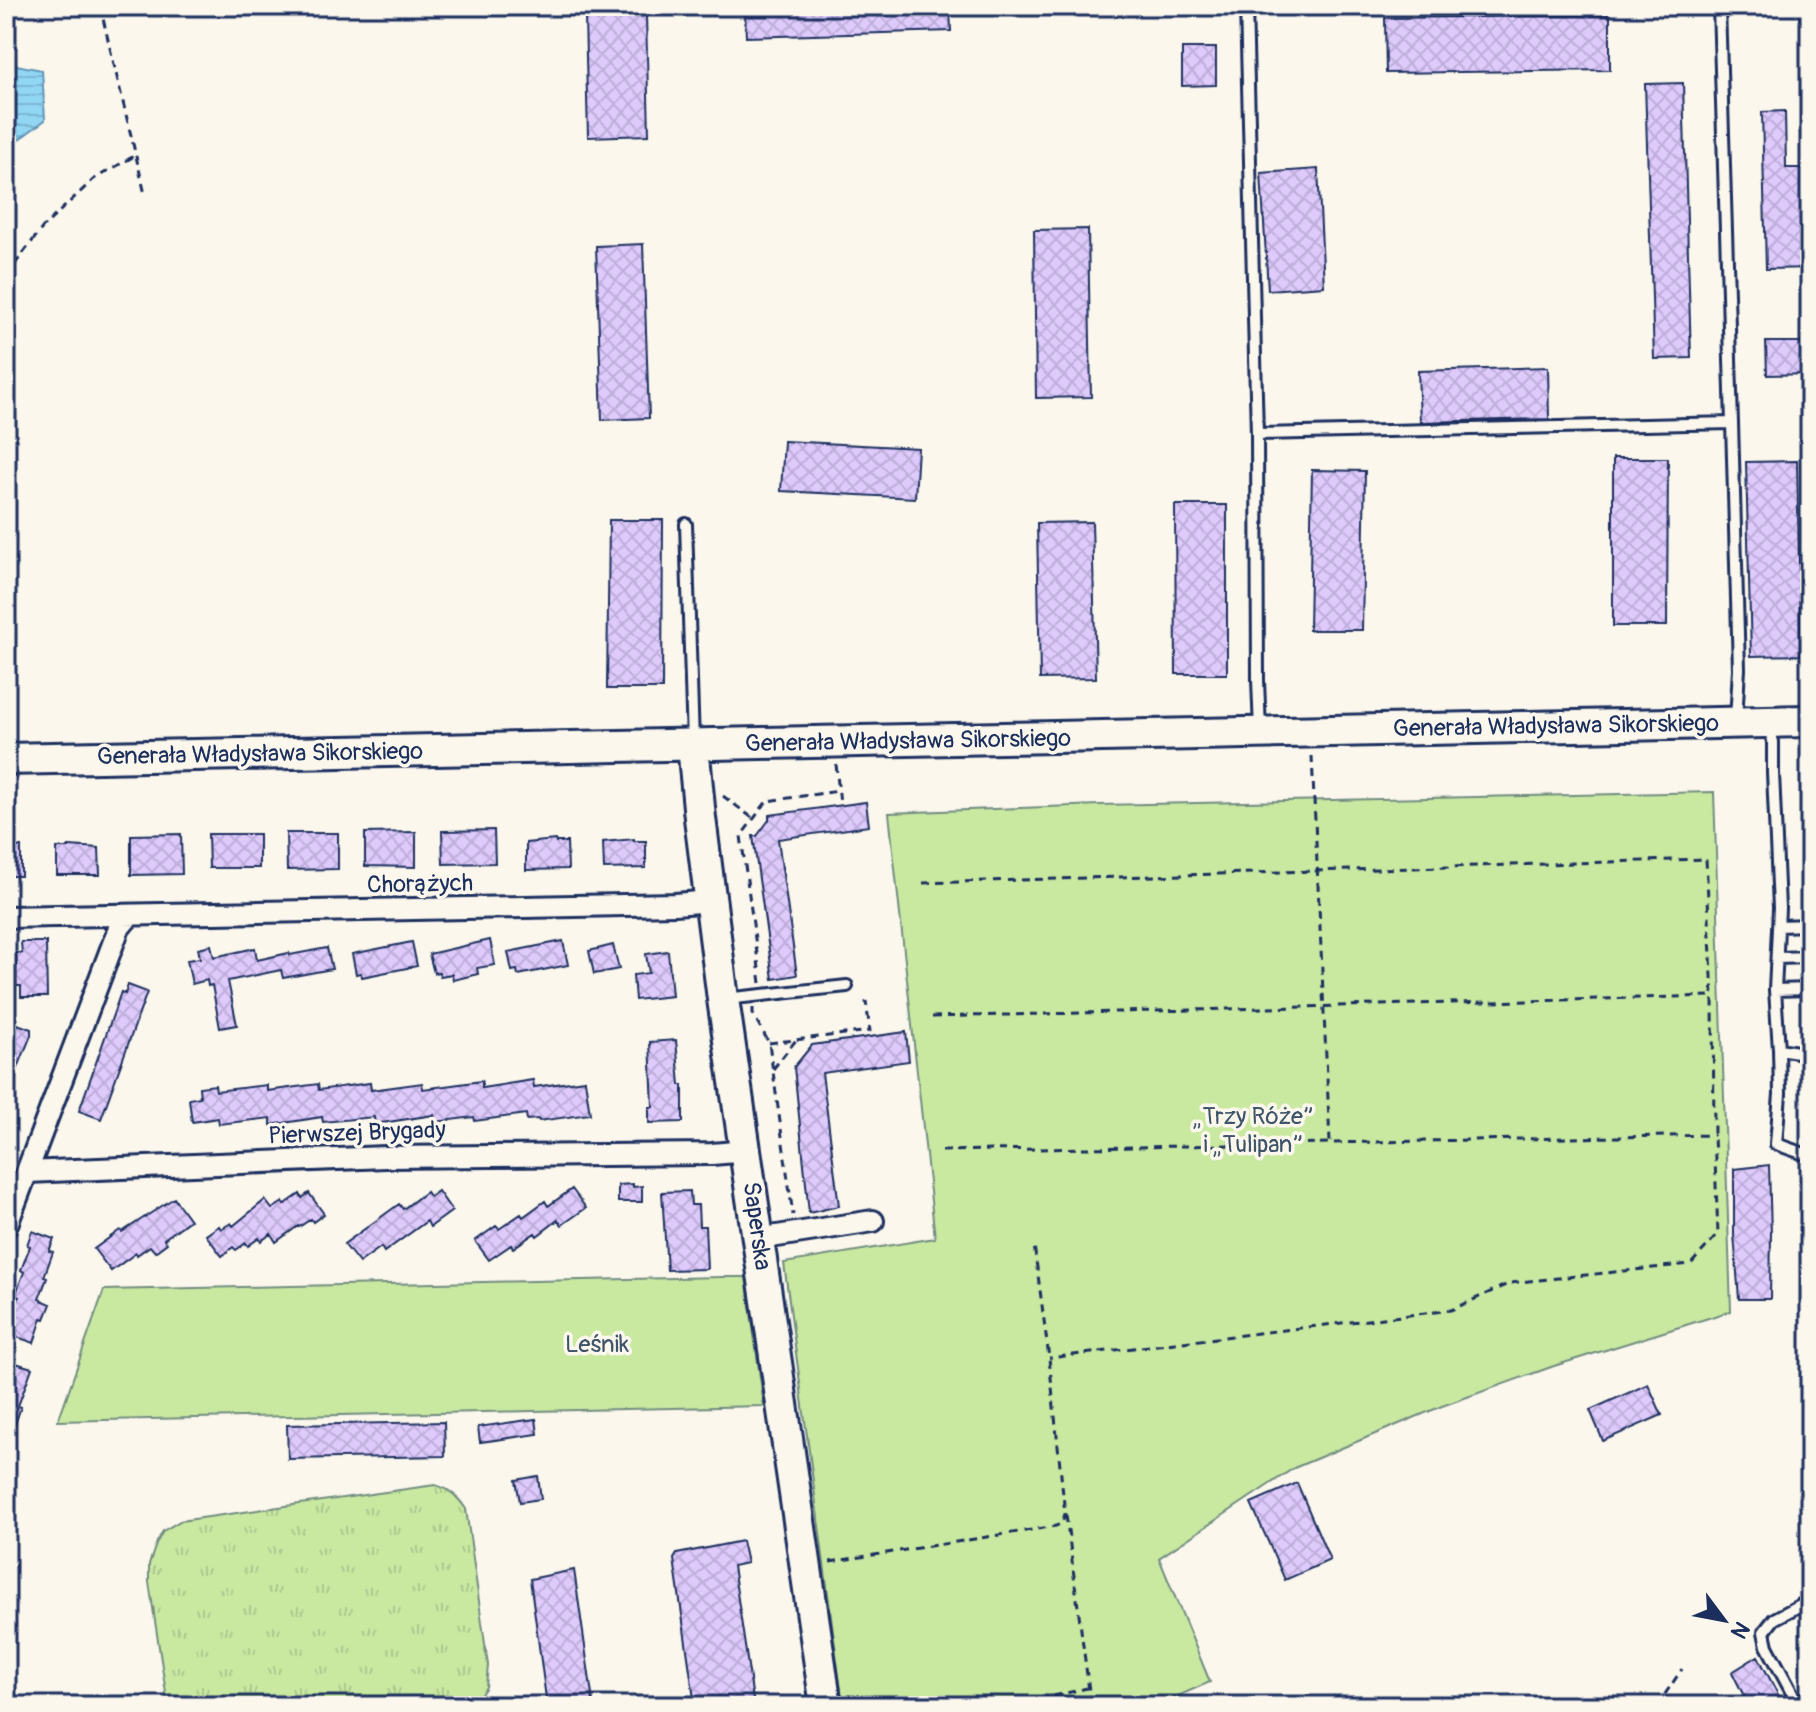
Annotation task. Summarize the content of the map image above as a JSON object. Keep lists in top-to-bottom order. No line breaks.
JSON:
{"streets":{"main road":["Generała Władysława Sikorskiego","Saperska"],"street":["Chorążych","Pierwszej Brygady"]},"crossings":[["Generała Władysława Sikorskiego","Saperska"],["Chorążych","Saperska"],["Pierwszej Brygady","Saperska"]],"parks":["„Trzy Róże” i „Tulipan”","Leśnik"],"north":"bottom right"}
